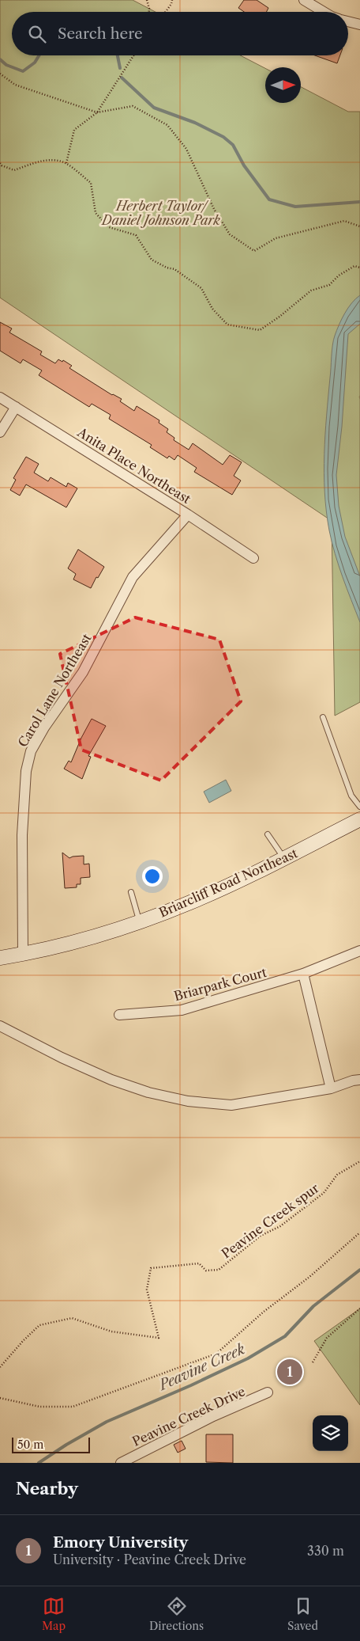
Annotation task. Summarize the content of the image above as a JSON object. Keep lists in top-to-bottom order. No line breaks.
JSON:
{"streets":{"main road":["Briarcliff Road Northeast"],"street":["Anita Place Northeast","Carol Lane Northeast","Briarpark Court","Peavine Creek Drive"],"path":["Peavine Creek spur"]},"crossings":[["Anita Place Northeast","Carol Lane Northeast"],["Carol Lane Northeast","Briarcliff Road Northeast"]],"water":["Peavine Creek"],"parks":["Herbert Taylor/ Daniel Johnson Park"],"scale_bar":"50 m","north":"right","page":{"search":"Search here","pins":"1","scale":"50 m","heading":"Nearby","list":[{"mark":"1","name":"Emory University","note":"University · Peavine Creek Drive","value":"330 m"}],"nav":["Map","Directions","Saved"]}}
